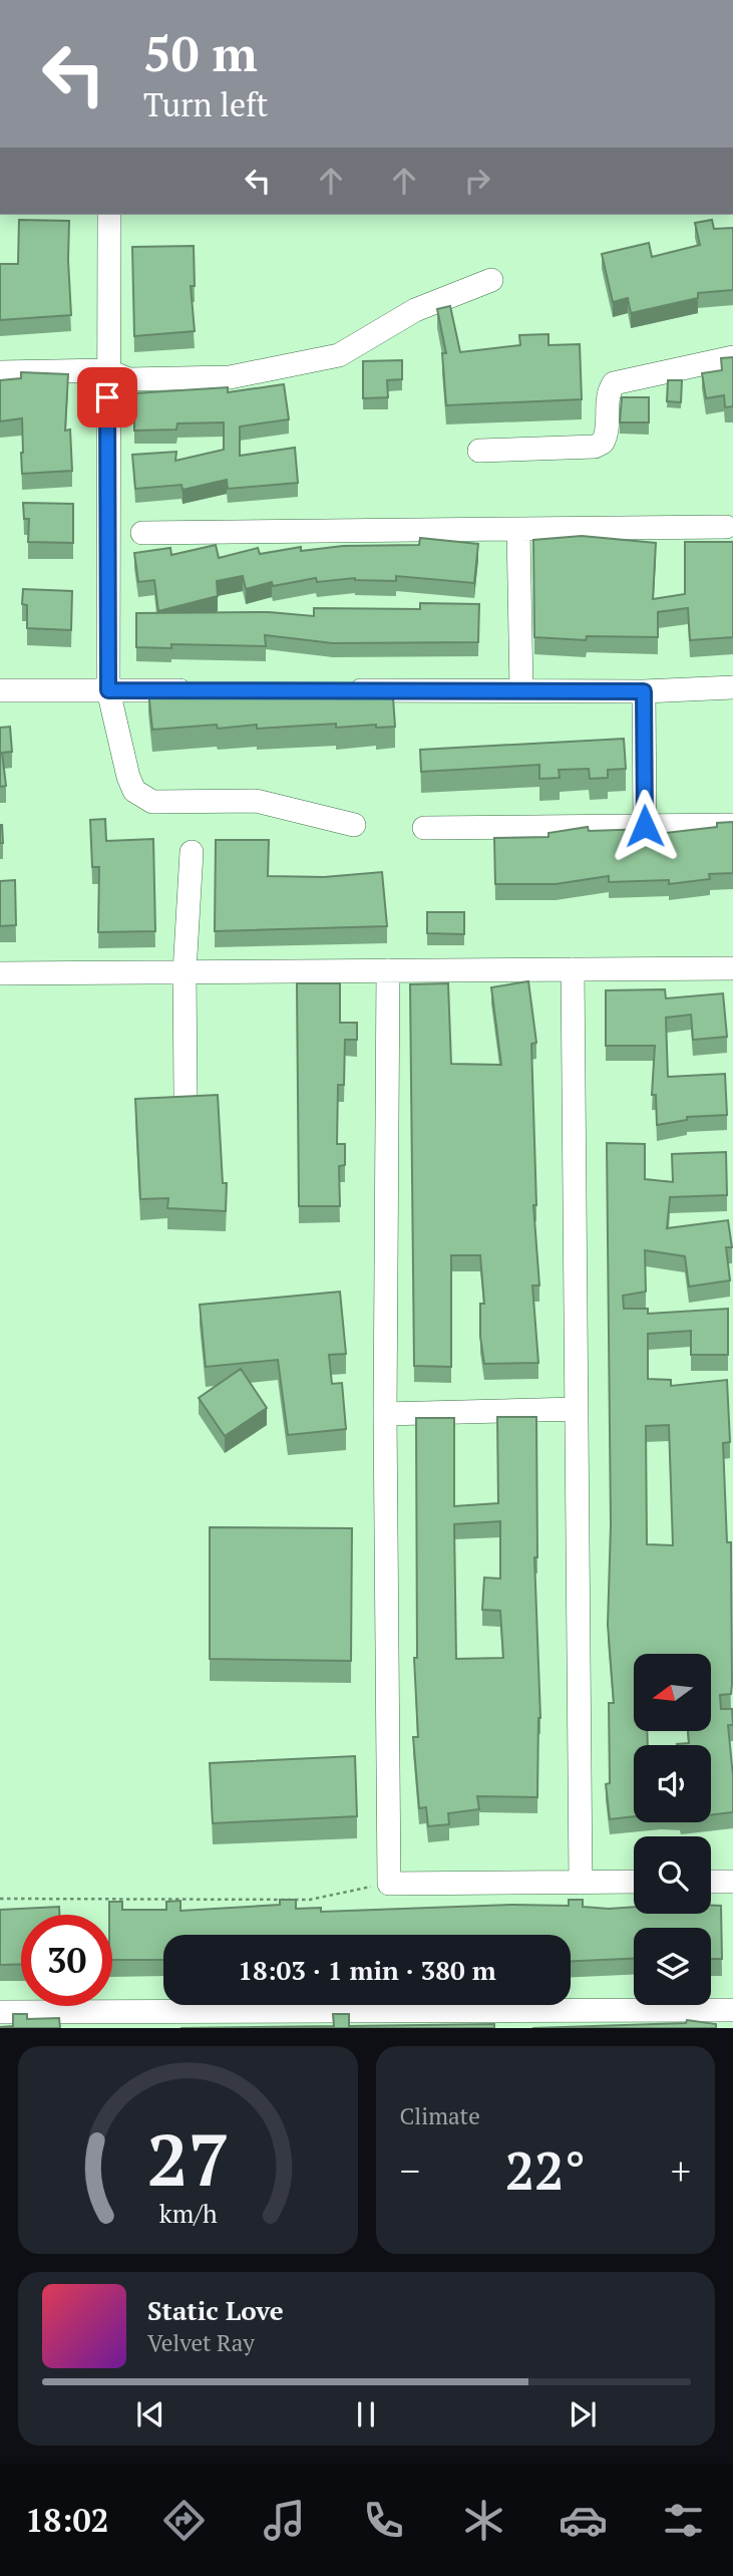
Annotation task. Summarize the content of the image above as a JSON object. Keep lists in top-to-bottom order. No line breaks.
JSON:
{"north":"left","page":{"turn":["50 m","Turn left"],"limit":"30","trip":"18:03 · 1 min · 380 m","tile":"Climate","heat":["−","22°","+"],"song":["Static Love","Velvet Ray"],"tabs":"18:02","gauge":["27","km/h"]}}
